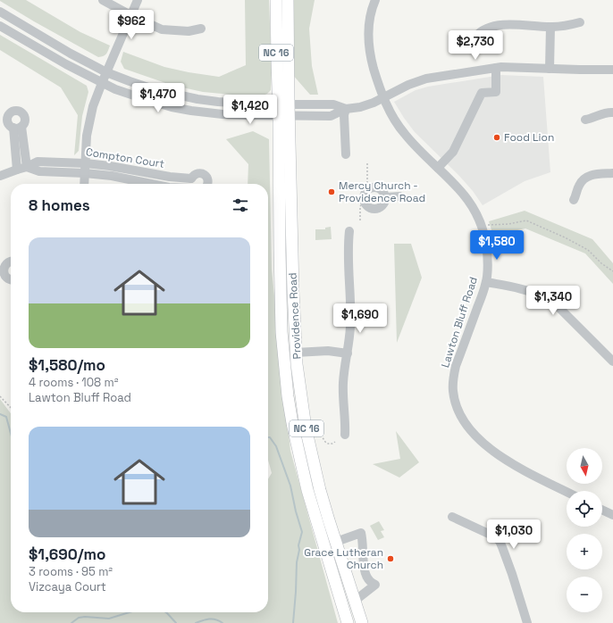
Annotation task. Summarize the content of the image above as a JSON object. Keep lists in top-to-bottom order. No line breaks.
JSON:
{"streets":{"main road":["NC 16","Providence Road"],"street":["Compton Court","Lawton Bluff Road"]},"places":["Food Lion","Mercy Church - Providence Road","Grace Lutheran Church"],"north":"bottom","page":{"price":["$962","$2,730","$1,470","$1,420","$1,580","$1,340","$1,690","$1,030"],"heading":"8 homes","list":[{"name":"$1,580/mo","note":"4 rooms · 108 m² · Lawton Bluff Road"},{"name":"$1,690/mo","note":"3 rooms · 95 m² · Vizcaya Court"}],"map_buttons":["+","−"]}}
